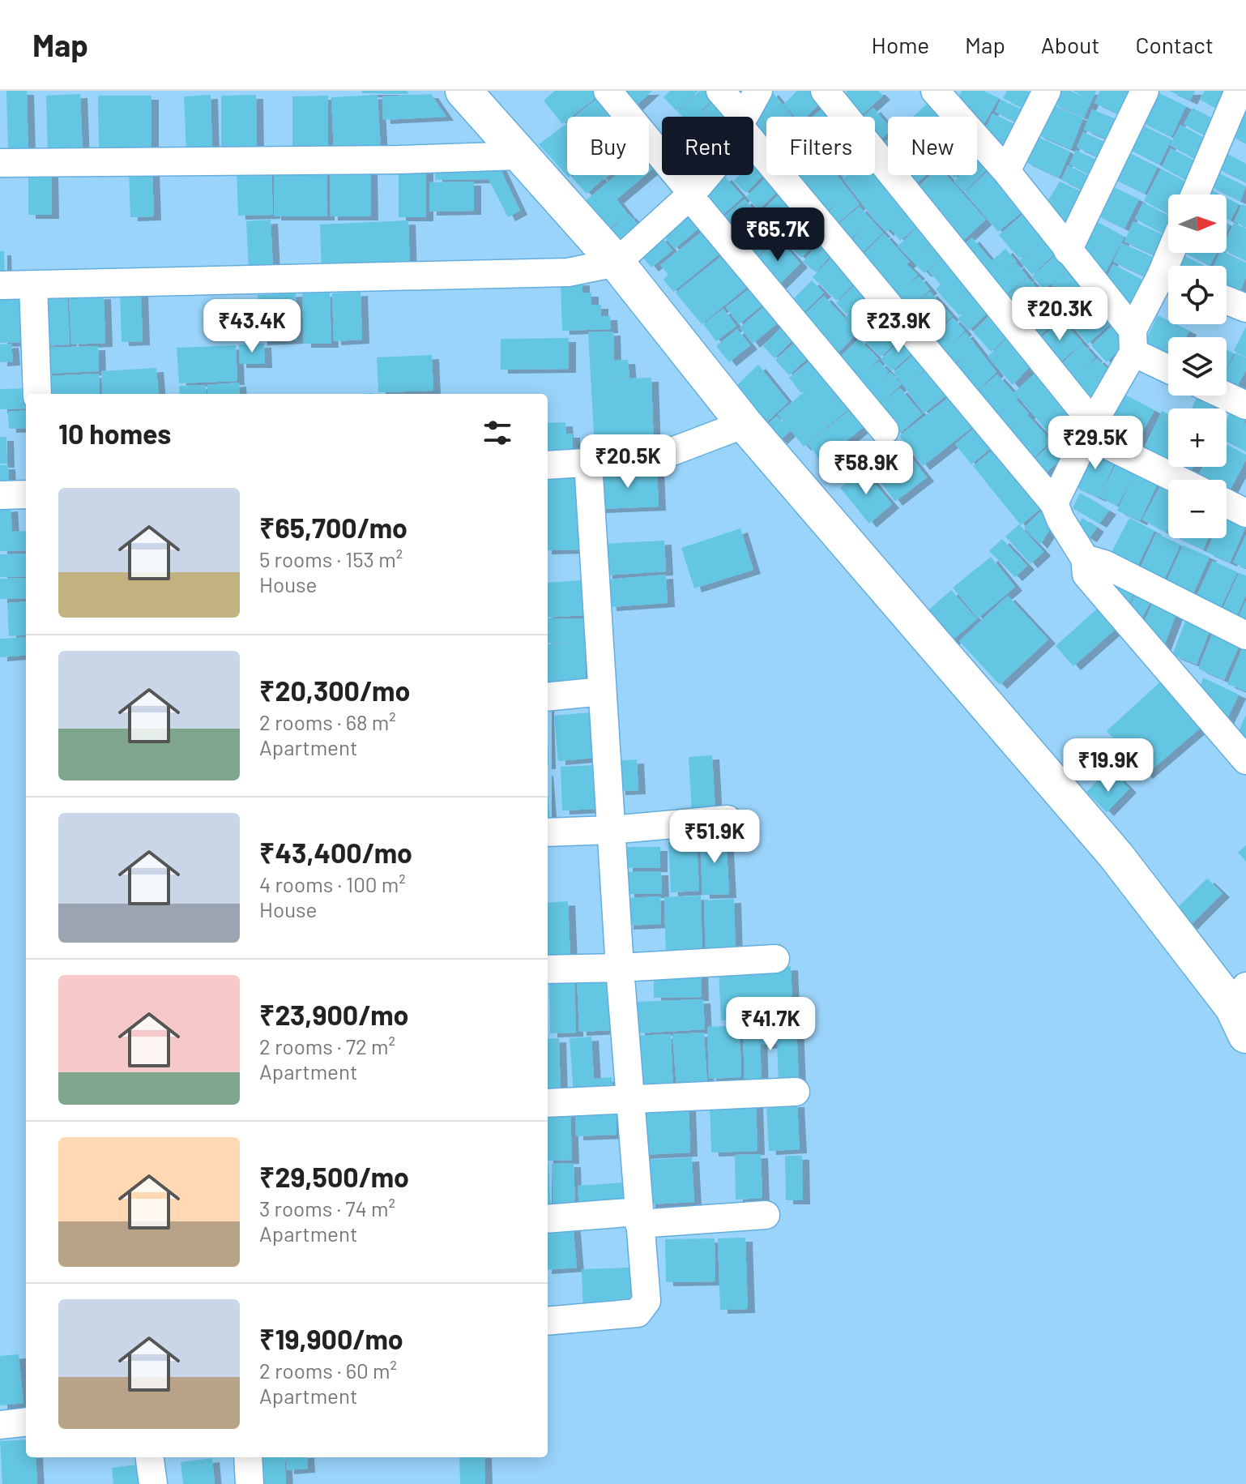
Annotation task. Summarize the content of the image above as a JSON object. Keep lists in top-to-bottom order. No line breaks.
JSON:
{"north":"right","page":{"header":"Map","nav":["Home","Map","About","Contact"],"chip":["Buy","Rent","Filters","New"],"map_buttons":["+","−"],"price":["₹65.7K","₹20.3K","₹43.4K","₹23.9K","₹29.5K","₹20.5K","₹58.9K","₹19.9K","₹51.9K","₹41.7K"],"heading":"10 homes","list":[{"name":"₹65,700/mo","note":"5 rooms · 153 m² · House"},{"name":"₹20,300/mo","note":"2 rooms · 68 m² · Apartment"},{"name":"₹43,400/mo","note":"4 rooms · 100 m² · House"},{"name":"₹23,900/mo","note":"2 rooms · 72 m² · Apartment"},{"name":"₹29,500/mo","note":"3 rooms · 74 m² · Apartment"},{"name":"₹19,900/mo","note":"2 rooms · 60 m² · Apartment"}]}}
